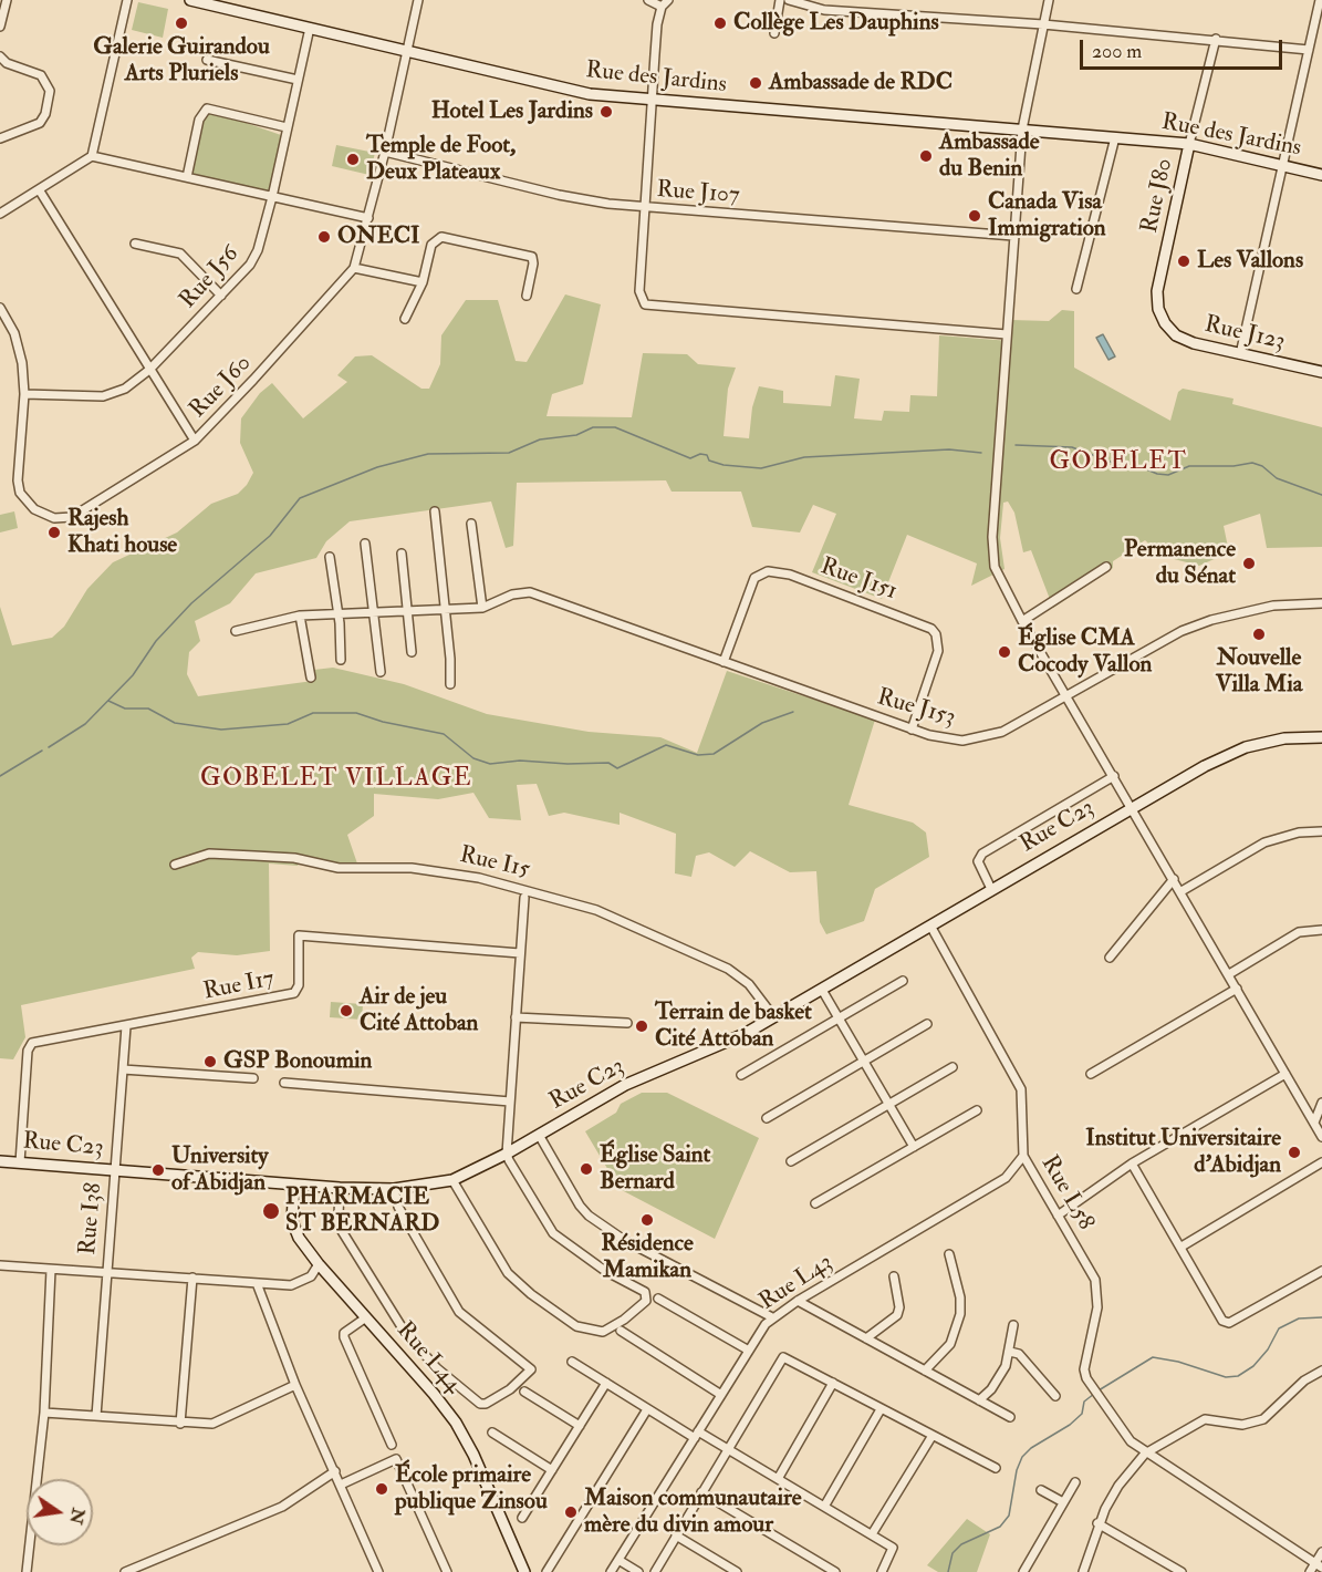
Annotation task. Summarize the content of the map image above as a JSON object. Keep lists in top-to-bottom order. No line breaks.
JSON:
{"streets":{"street":["Rue des Jardins","Rue J107","Rue J80","Rue J56","Rue J123","Rue J60","Rue J151","Rue J153","Rue C23","Rue I15","Rue I17","Rue L58","Rue I38","Rue L43","Rue L44"]},"crossings":[["Rue des Jardins","Rue J80"],["Rue des Jardins","Rue J56"],["Rue des Jardins","Rue J60"],["Rue J107","Rue J60"],["Rue J80","Rue J123"],["Rue J56","Rue J60"],["Rue J151","Rue J153"],["Rue C23","Rue I15"],["Rue C23","Rue I17"],["Rue C23","Rue L58"],["Rue C23","Rue I38"],["Rue C23","Rue L44"],["Rue I17","Rue I38"],["Rue L58","Rue L43"]],"districts":["GOBELET","GOBELET VILLAGE"],"places":["Galerie Guirandou Arts Pluriels","Collège Les Dauphins","Ambassade de RDC","Hotel Les Jardins","Ambassade du Benin","Temple de Foot, Deux Plateaux","Canada Visa Immigration","ONECI","Les Vallons","Rajesh Khati house","Permanence du Sénat","Nouvelle Villa Mia","Église CMA Cocody Vallon","Air de jeu Cité Attoban","Terrain de basket Cité Attoban","GSP Bonoumin","Institut Universitaire d'Abidjan","Église Saint Bernard","University of Abidjan","PHARMACIE ST BERNARD","Résidence Mamikan","École primaire publique Zinsou","Maison communautaire mère du divin amour"],"scale_bar":"200 m","north":"right"}
